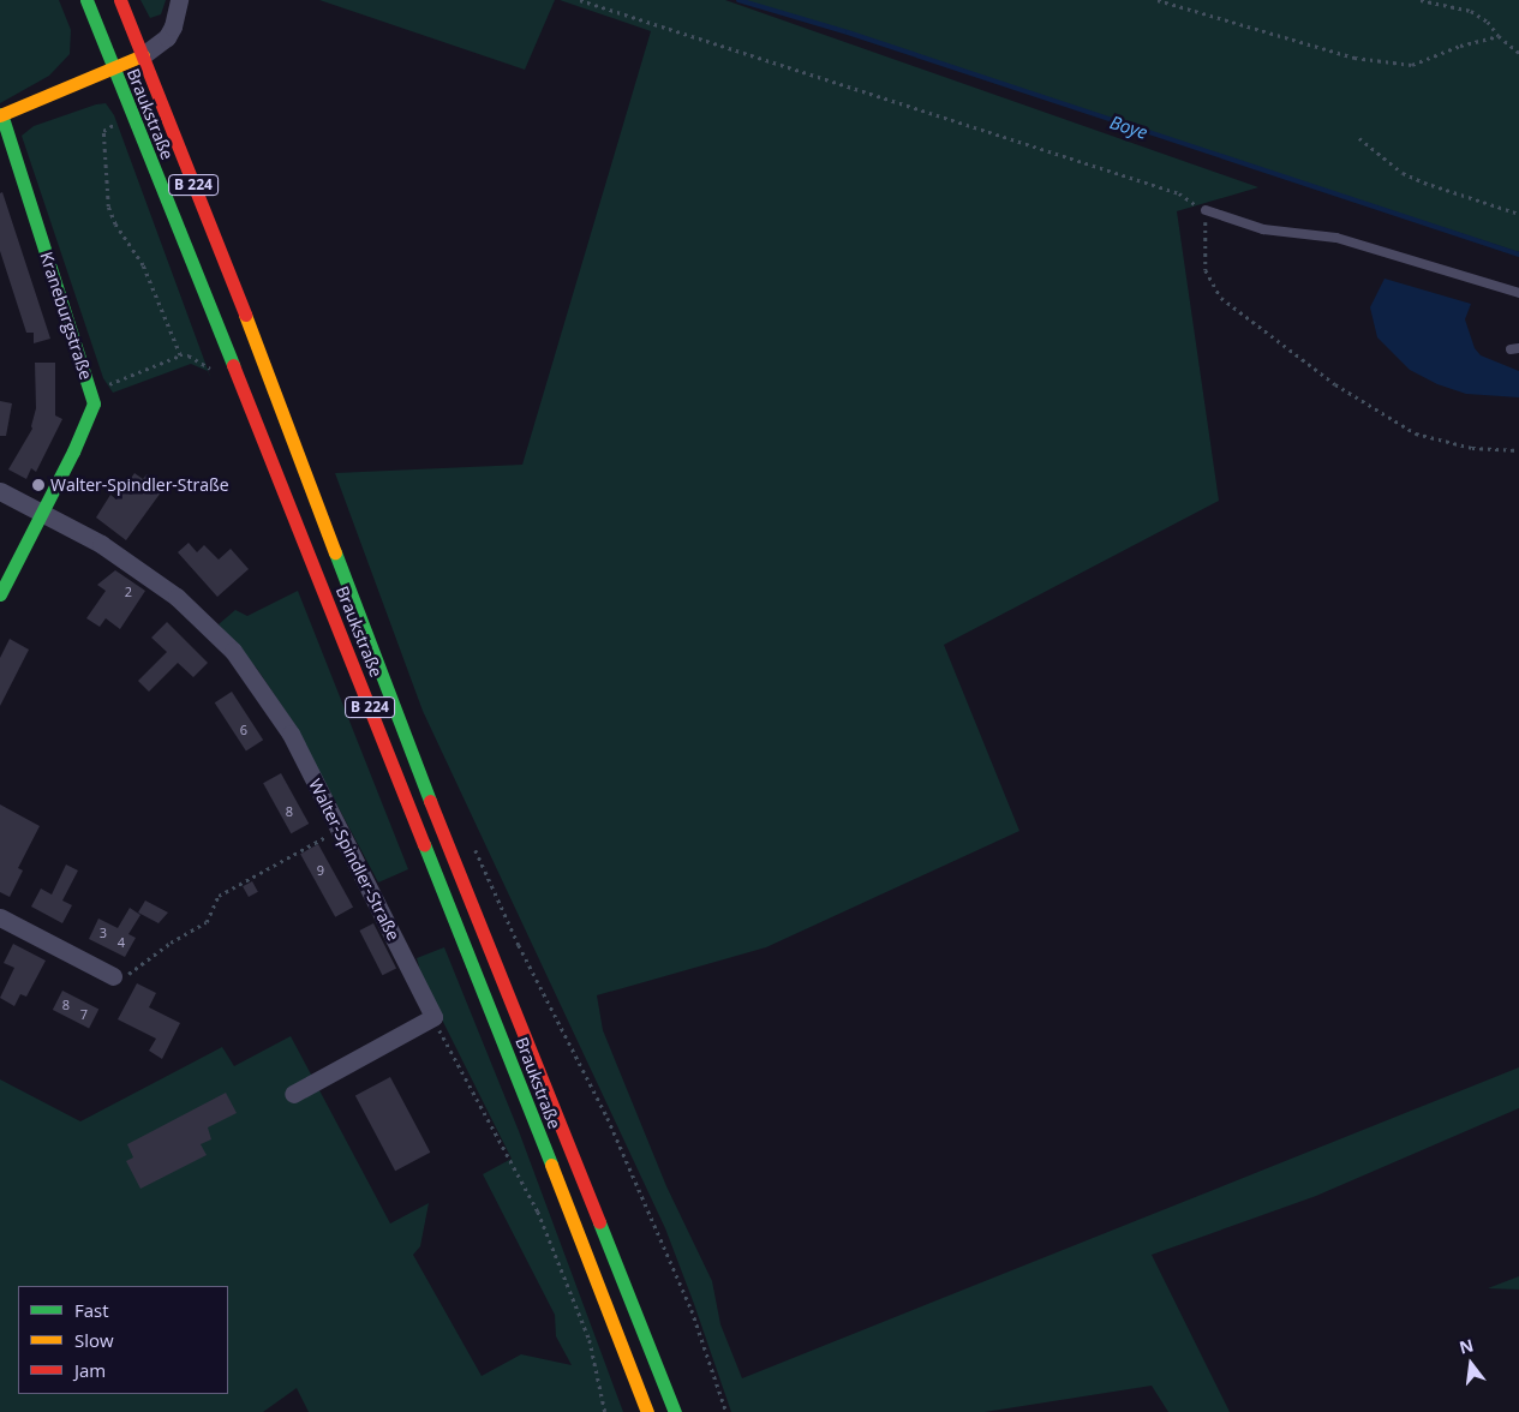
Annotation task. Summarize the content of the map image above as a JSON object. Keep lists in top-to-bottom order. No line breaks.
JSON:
{"streets":{"main road":["Braukstraße","B 224","Kraneburgstraße"],"street":["Walter-Spindler-Straße"]},"crossings":[["Kraneburgstraße","Walter-Spindler-Straße"]],"water":["Boye"],"places":["Walter-Spindler-Straße"],"house_numbers":["2","6","8","9","3","4","8","7"],"legend":["Fast","Slow","Jam"],"north":"top"}
